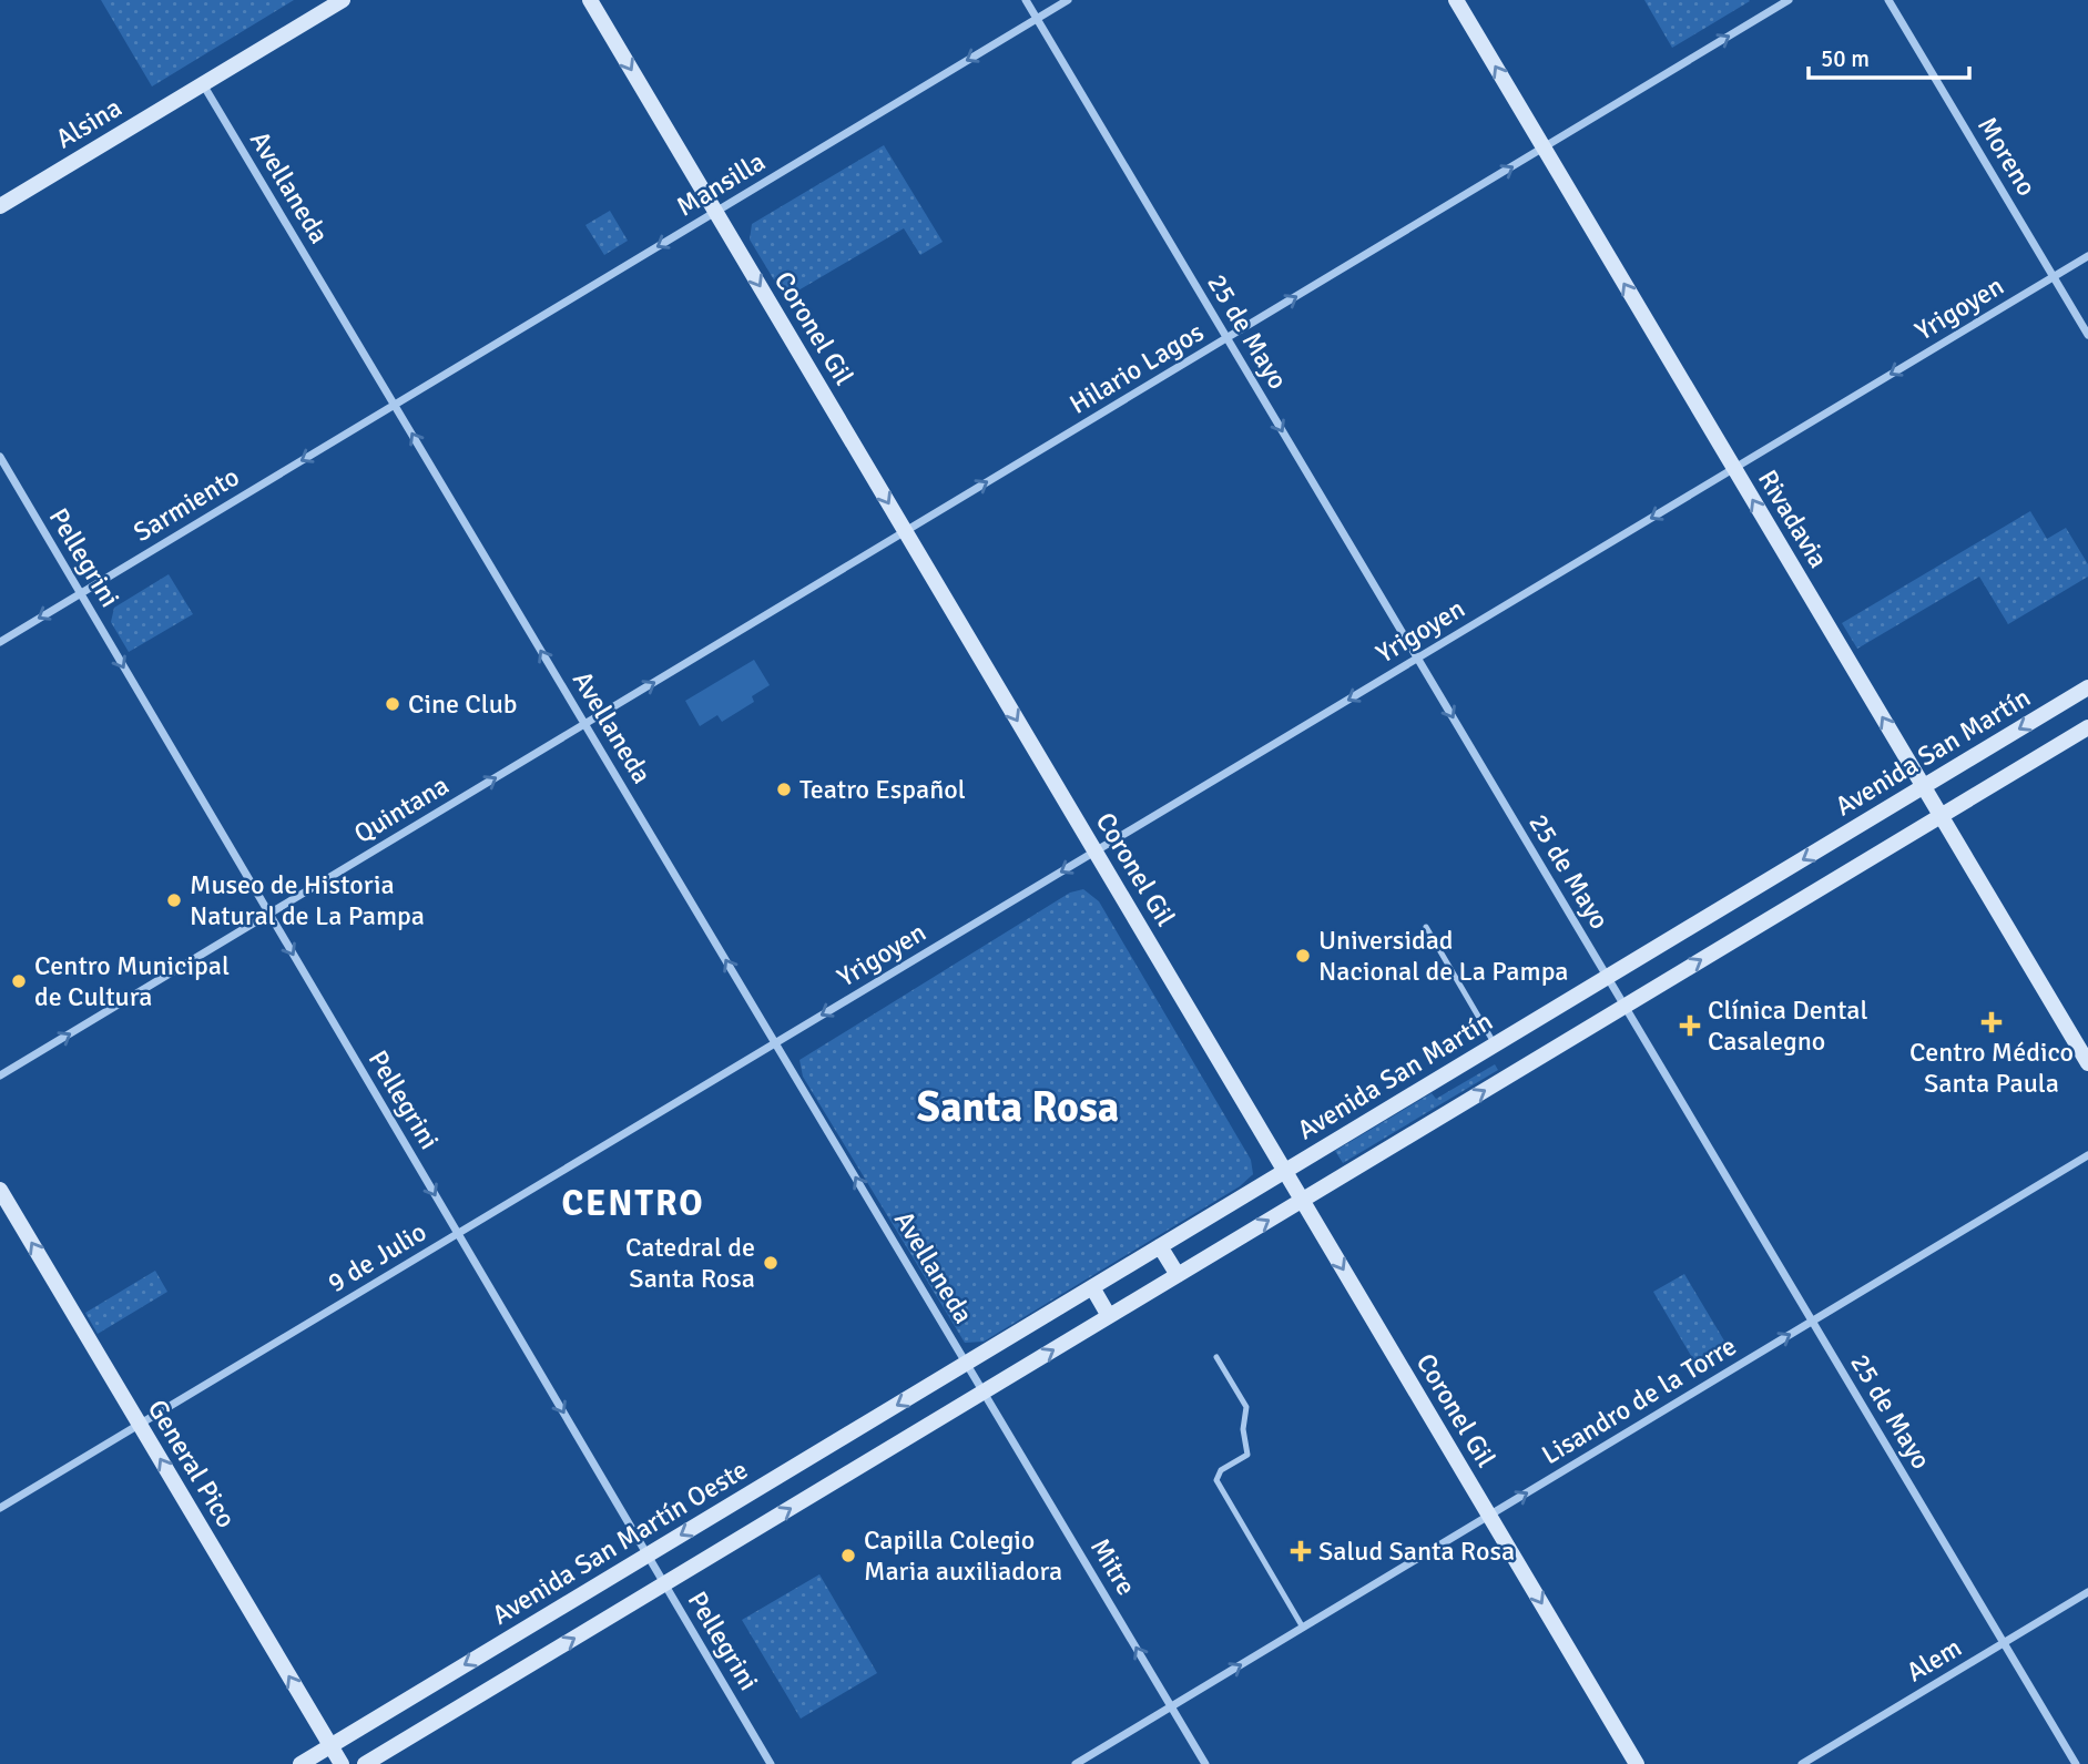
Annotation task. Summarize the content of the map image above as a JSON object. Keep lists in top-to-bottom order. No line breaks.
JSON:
{"streets":{"main road":["Alsina","Coronel Gil","Rivadavia","Avenida San Martín","General Pico","Avenida San Martín Oeste"],"street":["Moreno","Mansilla","Avellaneda","Yrigoyen","25 de Mayo","Hilario Lagos","Sarmiento","Pellegrini","Quintana","9 de Julio","Lisandro de la Torre","Mitre","Alem"]},"crossings":[["Alsina","Avellaneda"],["Moreno","Yrigoyen"],["Mansilla","Avellaneda"],["Mansilla","Coronel Gil"],["Mansilla","25 de Mayo"],["Mansilla","Sarmiento"],["Avellaneda","Yrigoyen"],["Avellaneda","Hilario Lagos"],["Avellaneda","Sarmiento"],["Avellaneda","Avenida San Martín"],["Avellaneda","Quintana"],["Avellaneda","9 de Julio"],["Avellaneda","Avenida San Martín Oeste"],["Avellaneda","Mitre"],["Yrigoyen","Coronel Gil"],["Yrigoyen","25 de Mayo"],["Yrigoyen","Rivadavia"],["Yrigoyen","9 de Julio"],["Coronel Gil","Hilario Lagos"],["Coronel Gil","Avenida San Martín"],["Coronel Gil","Lisandro de la Torre"],["25 de Mayo","Hilario Lagos"],["25 de Mayo","Avenida San Martín"],["25 de Mayo","Lisandro de la Torre"],["25 de Mayo","Alem"],["Hilario Lagos","Rivadavia"],["Hilario Lagos","Quintana"],["Sarmiento","Pellegrini"],["Rivadavia","Avenida San Martín"],["Pellegrini","Quintana"],["Pellegrini","9 de Julio"],["Pellegrini","Avenida San Martín Oeste"],["Avenida San Martín","Avenida San Martín Oeste"],["9 de Julio","General Pico"],["Lisandro de la Torre","Mitre"],["General Pico","Avenida San Martín Oeste"]],"one_way":["Mansilla","Avellaneda","Yrigoyen","Coronel Gil","25 de Mayo","Hilario Lagos","Sarmiento","Rivadavia","Pellegrini","Quintana","Lisandro de la Torre","General Pico","Mitre"],"districts":["Santa Rosa","CENTRO"],"places":{"other":["Cine Club","Teatro Español","Museo de Historia Natural de La Pampa","Universidad Nacional de La Pampa","Centro Municipal de Cultura","Catedral de Santa Rosa","Capilla Colegio Maria auxiliadora"],"health":["Centro Médico Santa Paula","Clínica Dental Casalegno","Salud Santa Rosa"]},"scale_bar":"50 m"}
